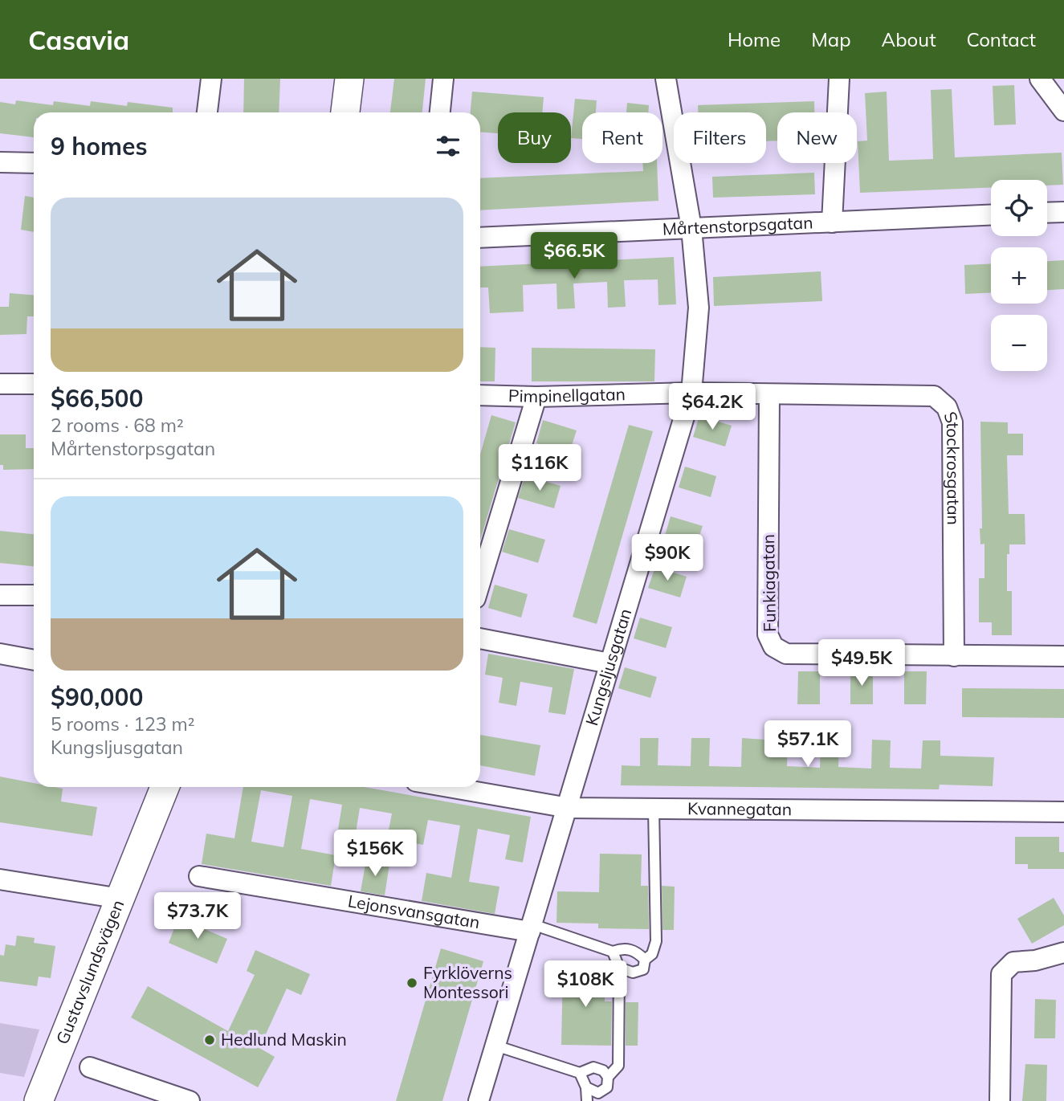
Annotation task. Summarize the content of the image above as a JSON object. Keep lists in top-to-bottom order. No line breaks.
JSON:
{"streets":{"street":["Mårtenstorpsgatan","Pimpinellgatan","Stockrosgatan","Funkiagatan","Kungsljusgatan","Kvannegatan","Lejonsvansgatan","Gustavslundsvägen"]},"crossings":[["Mårtenstorpsgatan","Kungsljusgatan"],["Pimpinellgatan","Stockrosgatan"],["Pimpinellgatan","Kungsljusgatan"],["Stockrosgatan","Funkiagatan"],["Stockrosgatan","Kungsljusgatan"],["Kungsljusgatan","Kvannegatan"],["Kungsljusgatan","Lejonsvansgatan"]],"places":["Fyrklöverns Montessori","Hedlund Maskin"],"page":{"header":"Casavia","nav":["Home","Map","About","Contact"],"chip":["Buy","Rent","Filters","New"],"heading":"9 homes","map_buttons":["+","−"],"list":[{"name":"$66,500","note":"2 rooms · 68 m² · Mårtenstorpsgatan"},{"name":"$90,000","note":"5 rooms · 123 m² · Kungsljusgatan"}],"price":["$66.5K","$64.2K","$116K","$90K","$49.5K","$57.1K","$156K","$73.7K","$108K"]}}
